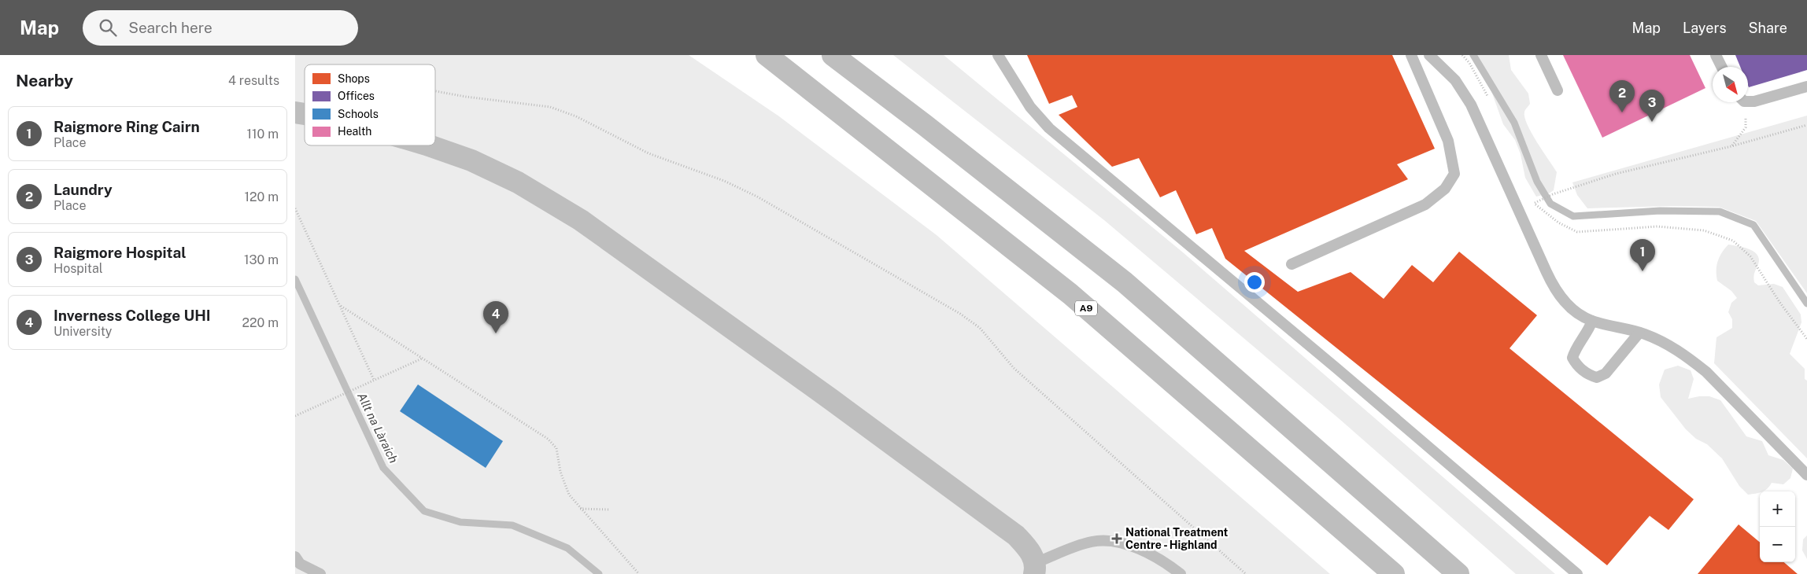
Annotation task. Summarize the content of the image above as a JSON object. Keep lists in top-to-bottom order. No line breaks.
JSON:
{"streets":{"main road":["A9"]},"water":["Allt na Làraich"],"places":{"health":["National Treatment Centre - Highland"]},"legend":["Shops","Offices","Schools","Health"],"north":"bottom right","page":{"header":"Map","search":"Search here","nav":["Map","Layers","Share"],"heading":["Nearby","4 results"],"pins":["2","3","1","4"],"list":[{"mark":"1","name":"Raigmore Ring Cairn","note":"Place","value":"110 m"},{"mark":"2","name":"Laundry","note":"Place","value":"120 m"},{"mark":"3","name":"Raigmore Hospital","note":"Hospital","value":"130 m"},{"mark":"4","name":"Inverness College UHI","note":"University","value":"220 m"}],"map_buttons":["+","−"]}}
